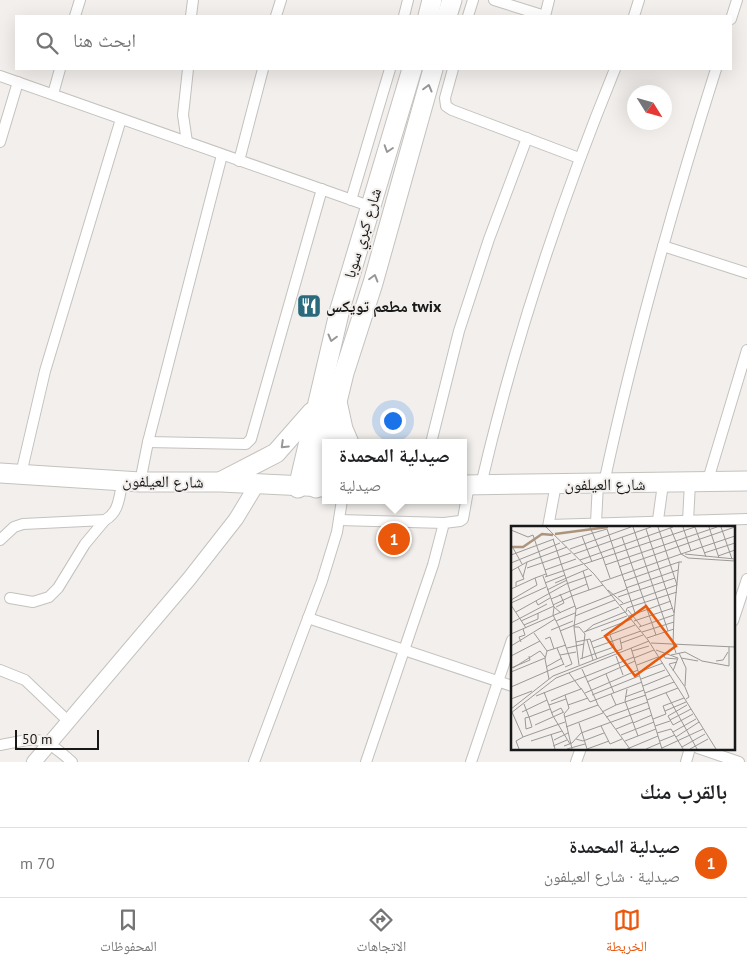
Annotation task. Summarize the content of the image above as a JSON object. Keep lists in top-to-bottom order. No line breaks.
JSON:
{"streets":{"highway":["شارع كبري سوبا","شارع العيلفون"]},"crossings":[["شارع كبري سوبا","شارع العيلفون"]],"places":{"restaurant":["مطعم تويكس twix"]},"scale_bar":"50 m","north":"bottom right","page":{"search":"ابحث هنا","popup":["صيدلية المحمدة","صيدلية"],"pins":"1","scale":"50 m","heading":"بالقرب منك","list":[{"mark":"1","name":"صيدلية المحمدة","note":"صيدلية · شارع العيلفون","value":"70 m"}],"nav":["الخريطة","الاتجاهات","المحفوظات"]}}
